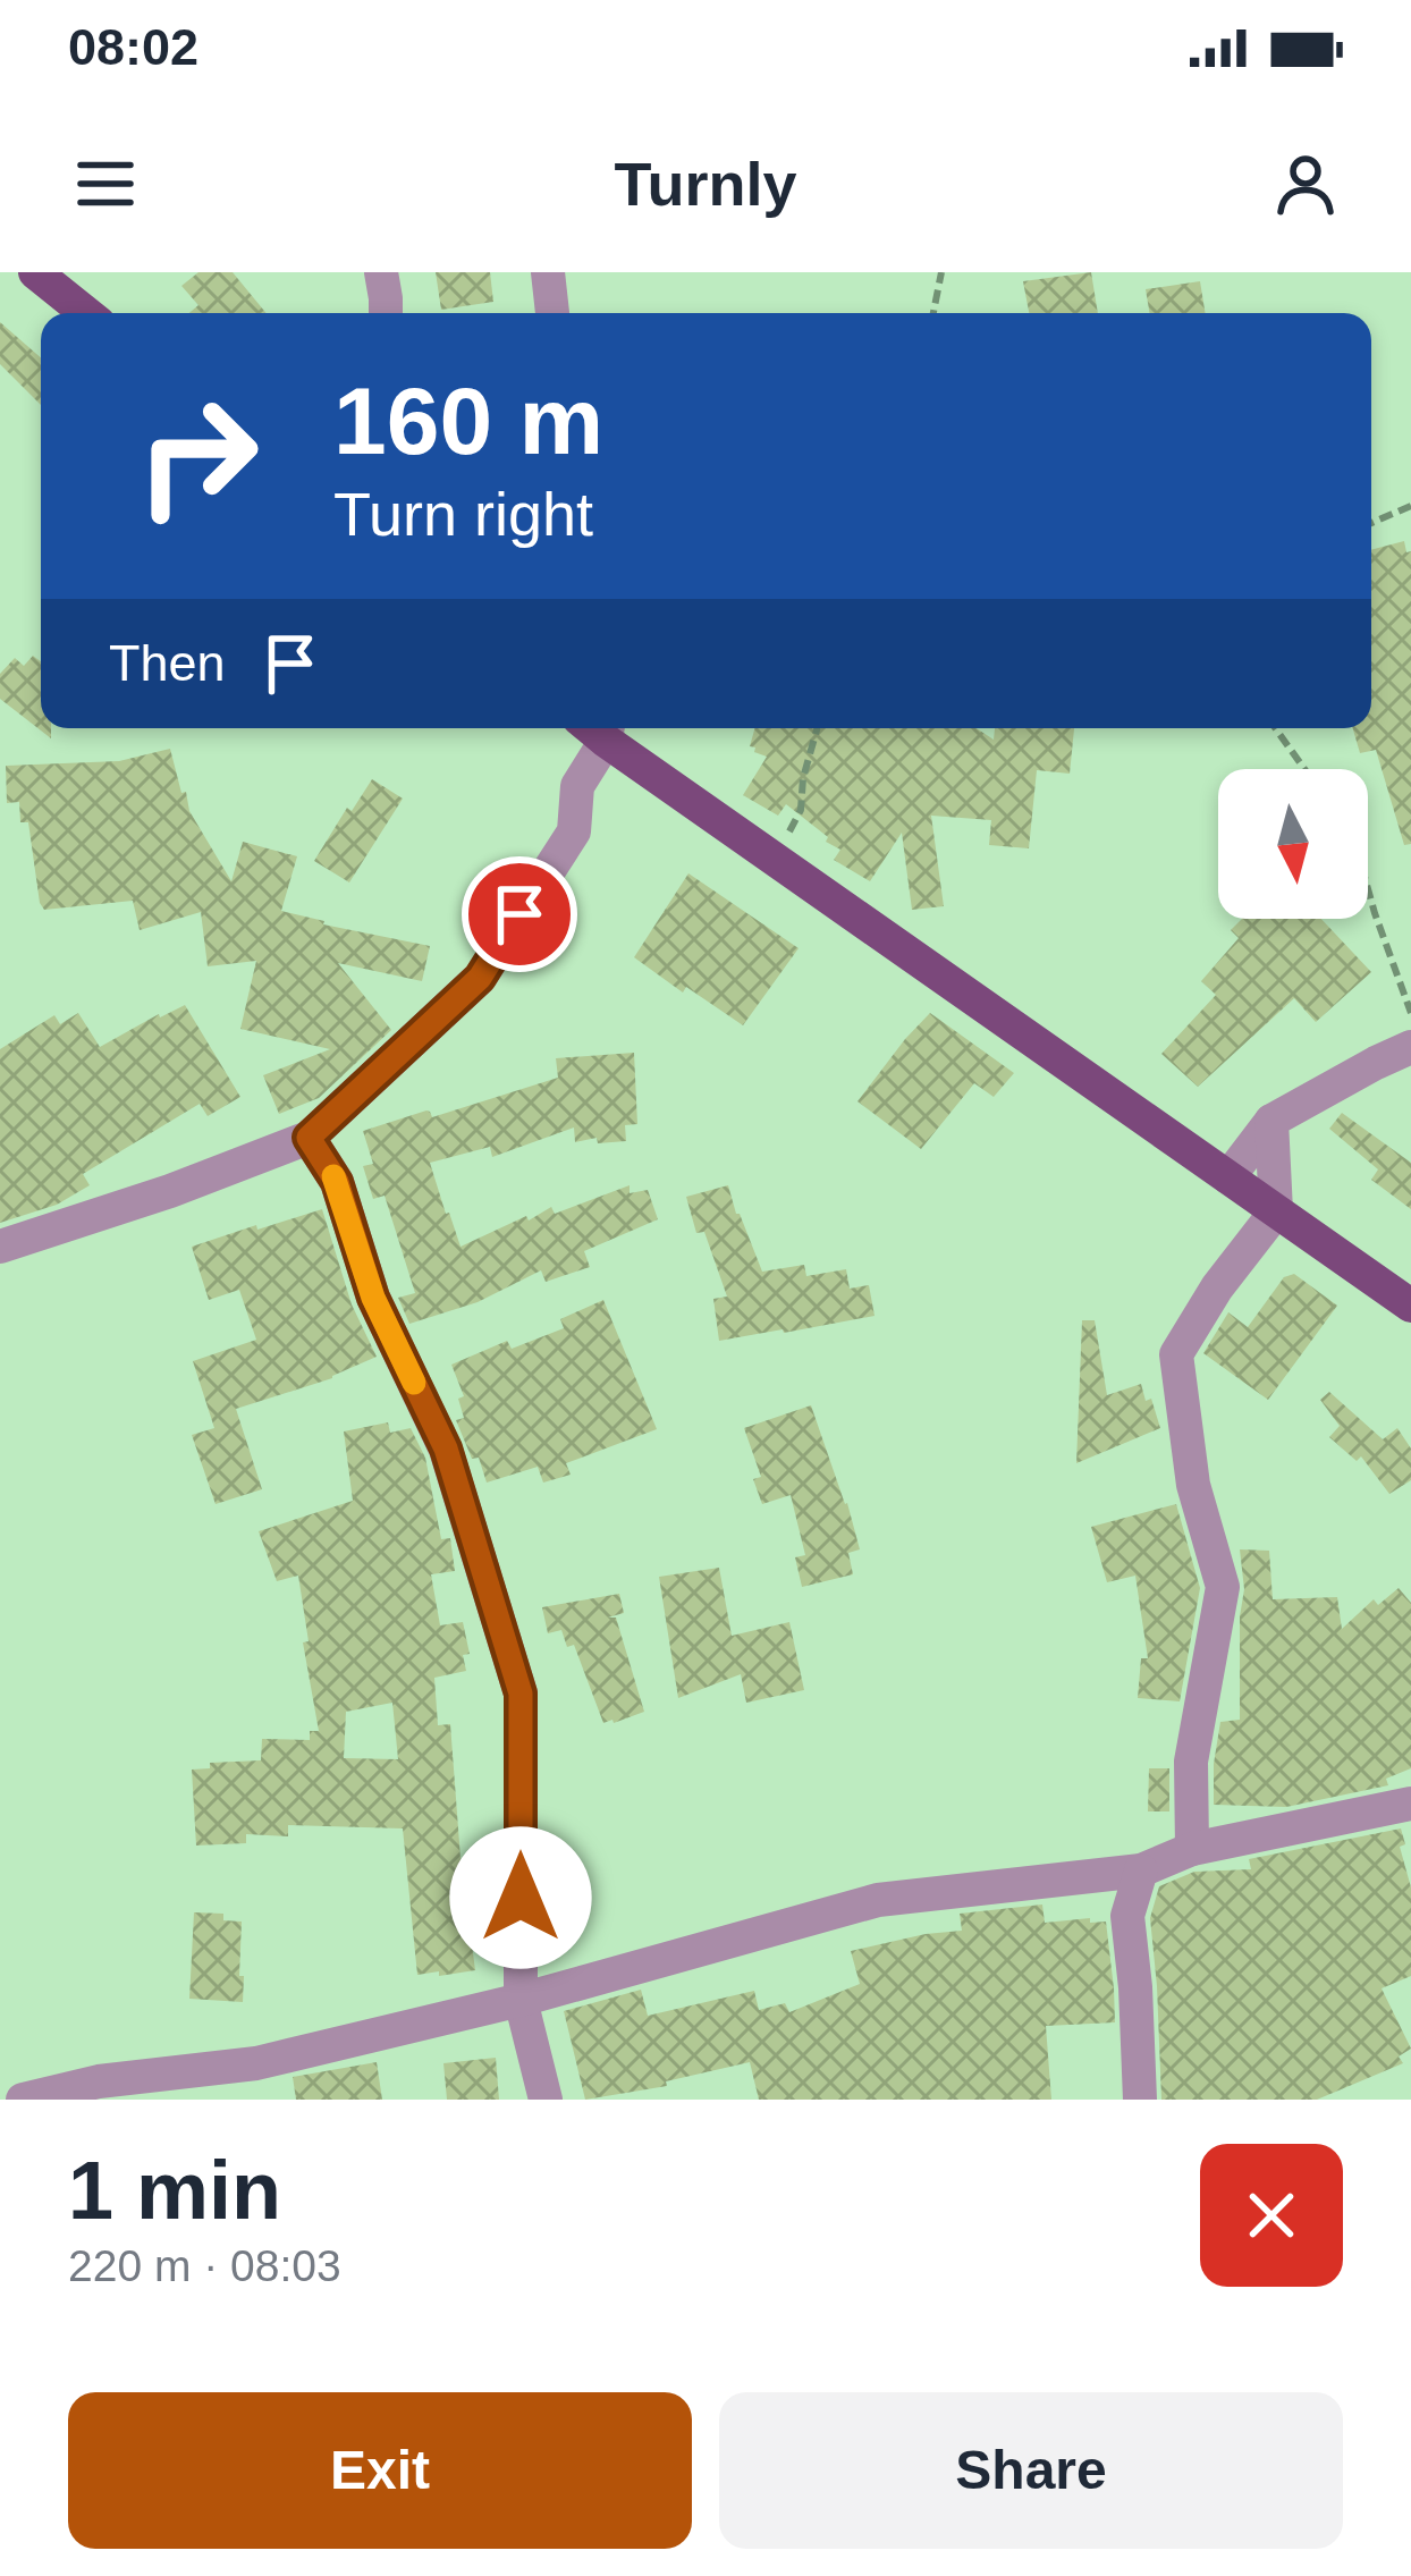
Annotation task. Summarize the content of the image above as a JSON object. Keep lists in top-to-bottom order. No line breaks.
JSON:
{"north":"bottom","page":{"status":"08:02","header":"Turnly","turn":["160 m","Turn right"],"then":"Then","heading":["1 min","220 m · 08:03"],"buttons":["Exit","Share"]}}
